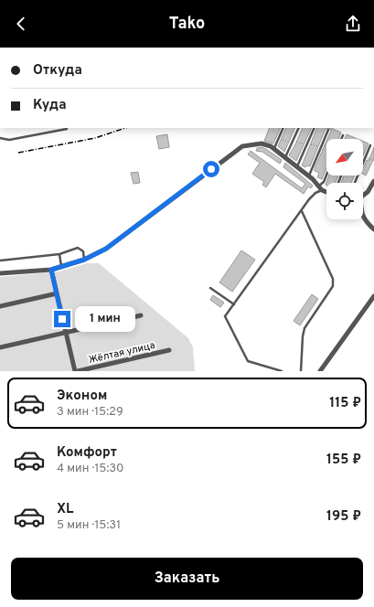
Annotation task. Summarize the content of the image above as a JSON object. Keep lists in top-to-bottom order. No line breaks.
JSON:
{"streets":{"street":["Жёлтая улица"]},"north":"bottom left","page":{"header":"Tako","banner":["Откуда","Куда"],"bubble":"1 мин","list":[{"name":"Эконом","note":"3 мин · 15:29","value":"115 ₽"},{"name":"Комфорт","note":"4 мин · 15:30","value":"155 ₽"},{"name":"XL","note":"5 мин · 15:31","value":"195 ₽"}],"buttons":"Заказать"}}
